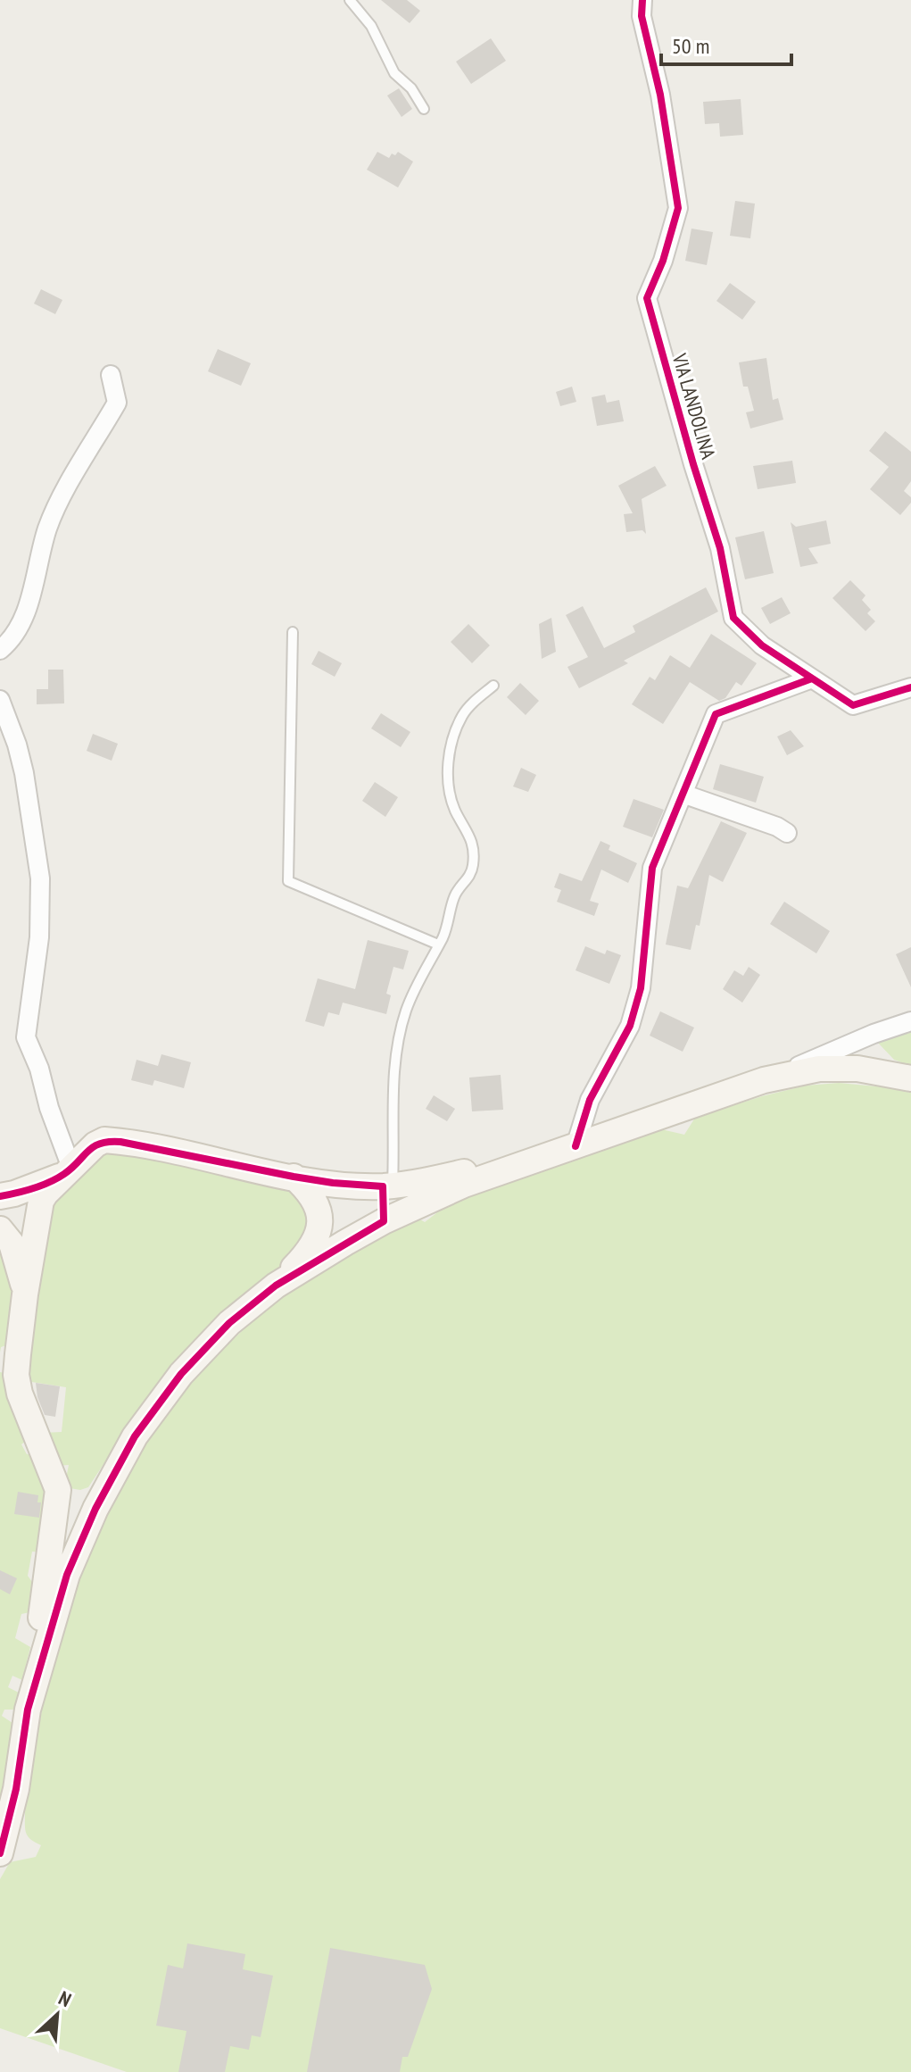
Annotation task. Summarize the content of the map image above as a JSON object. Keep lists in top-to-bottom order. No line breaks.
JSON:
{"streets":{"street":["VIA LANDOLINA"]},"scale_bar":"50 m","north":"top right"}
